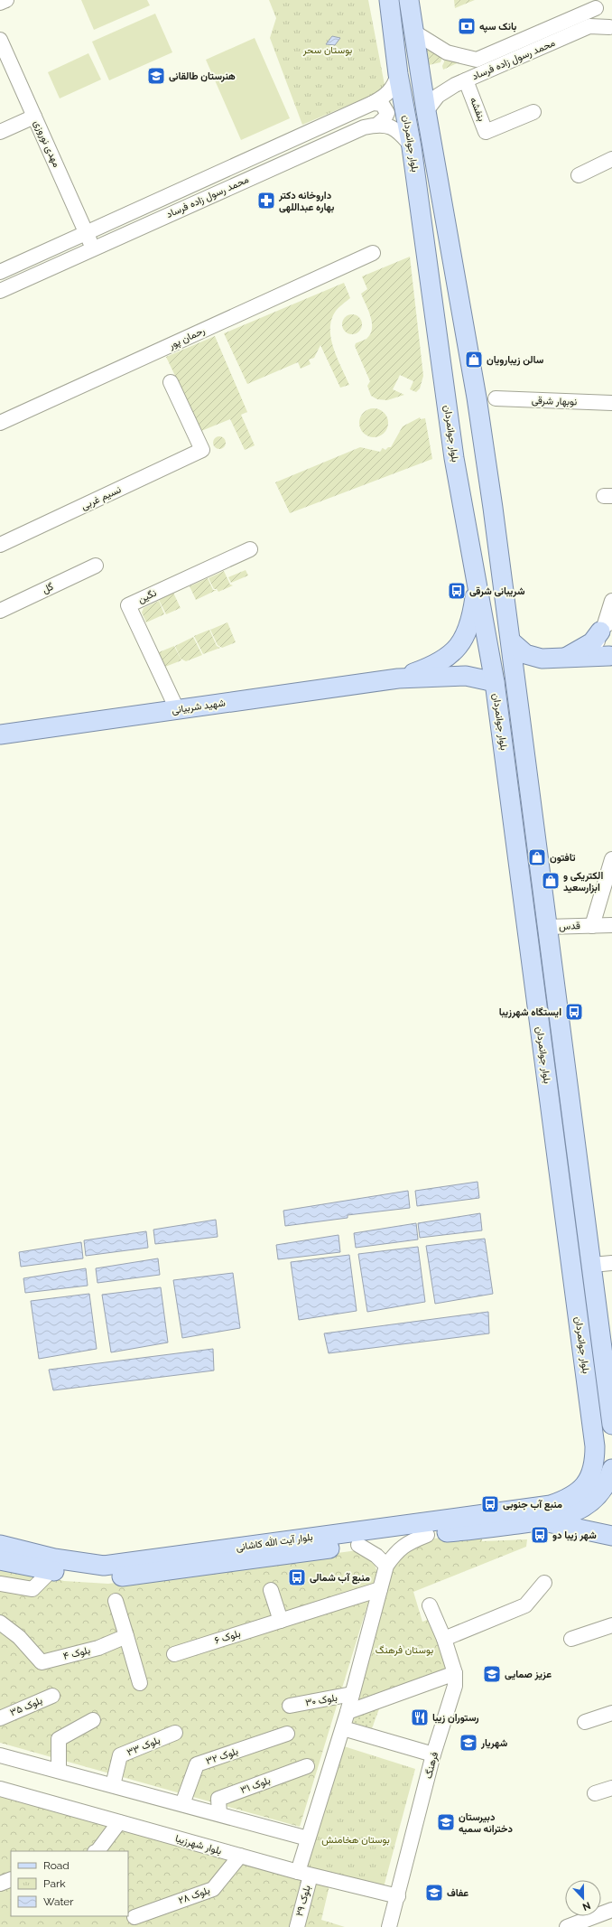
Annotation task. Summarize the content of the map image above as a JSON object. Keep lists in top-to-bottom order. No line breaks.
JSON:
{"streets":{"main road":["بلوار جوانمردان","شهید شربیانی","بلوار آیت الله کاشانی"],"street":["محمد رسول زاده فرساد","بنفشه","مهدی نوروزی","رحمان پور","نوبهار شرقی","نسیم غربی","گل","نگین","قدس","بلوک ۶","بلوک ۴","بلوک ۳۰","بلوک ۳۵","بلوک ۳۳","بلوک ۳۲","فرهنگ","بلوک ۳۱","بلوار شهرزیبا","بلوک ۲۸","بلوک ۲۹"]},"crossings":[["محمد رسول زاده فرساد","بنفشه"],["محمد رسول زاده فرساد","مهدی نوروزی"],["محمد رسول زاده فرساد","بلوار جوانمردان"],["بلوار جوانمردان","شهید شربیانی"],["بلوار جوانمردان","قدس"],["بلوار جوانمردان","بلوار آیت الله کاشانی"],["نگین","شهید شربیانی"],["فرهنگ","بلوار شهرزیبا"],["بلوار شهرزیبا","بلوک ۲۸"],["بلوار شهرزیبا","بلوک ۲۹"]],"parks":["بوستان سحر","بوستان فرهنگ","بوستان هخامنش"],"places":{"bank":["بانک سپه"],"school or university":["هنرستان طالقانی","عزیز صمایی","شهریار","دبیرستان دخترانه سمیه","عفاف"],"pharmacy":["داروخانه دکتر بهاره عبداللهی"],"shop":["سالن زیبارویان","تافتون","الکتریکی و ابزارسعید"],"bus stop":["شریبانی شرقی","ایستگاه شهرزیبا","منبع آب جنوبی","شهر زیبا دو","منبع آب شمالی"],"restaurant":["رستوران زیبا"]},"legend":["Road","Park","Water"],"north":"bottom"}
